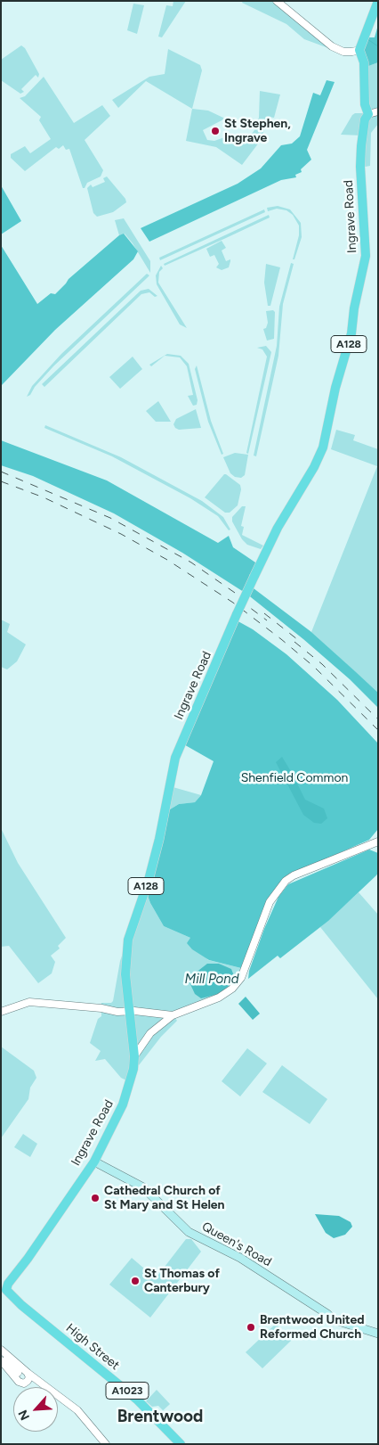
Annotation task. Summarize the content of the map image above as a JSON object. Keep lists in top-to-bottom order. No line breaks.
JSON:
{"streets":{"main road":["Ingrave Road","A128","Queen's Road","High Street","A1023"]},"crossings":[["Ingrave Road","A128"],["Ingrave Road","Queen's Road"],["Ingrave Road","High Street"]],"districts":["Brentwood"],"water":["Mill Pond"],"parks":["Shenfield Common"],"places":["St Stephen, Ingrave","Cathedral Church of St Mary and St Helen","St Thomas of Canterbury","Brentwood United Reformed Church"],"north":"bottom left"}
